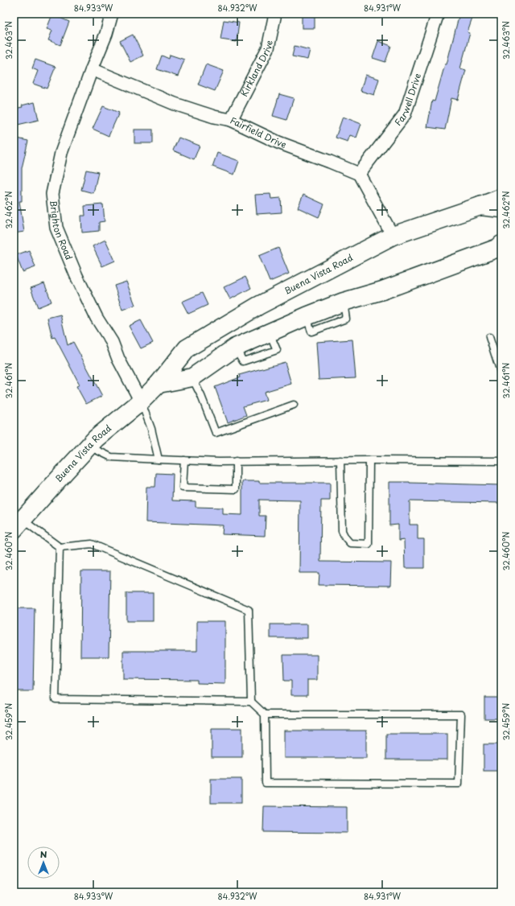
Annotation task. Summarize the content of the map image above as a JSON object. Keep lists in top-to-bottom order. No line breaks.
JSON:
{"streets":{"main road":["Buena Vista Road"],"street":["Kirkland Drive","Farwell Drive","Fairfield Drive","Brighton Road"]},"crossings":[["Kirkland Drive","Fairfield Drive"],["Farwell Drive","Fairfield Drive"],["Fairfield Drive","Brighton Road"],["Brighton Road","Buena Vista Road"]],"north":"top","coordinates":["84.933°W","84.932°W","84.931°W","32.463°N","32.462°N","32.461°N","32.460°N","32.459°N"]}
